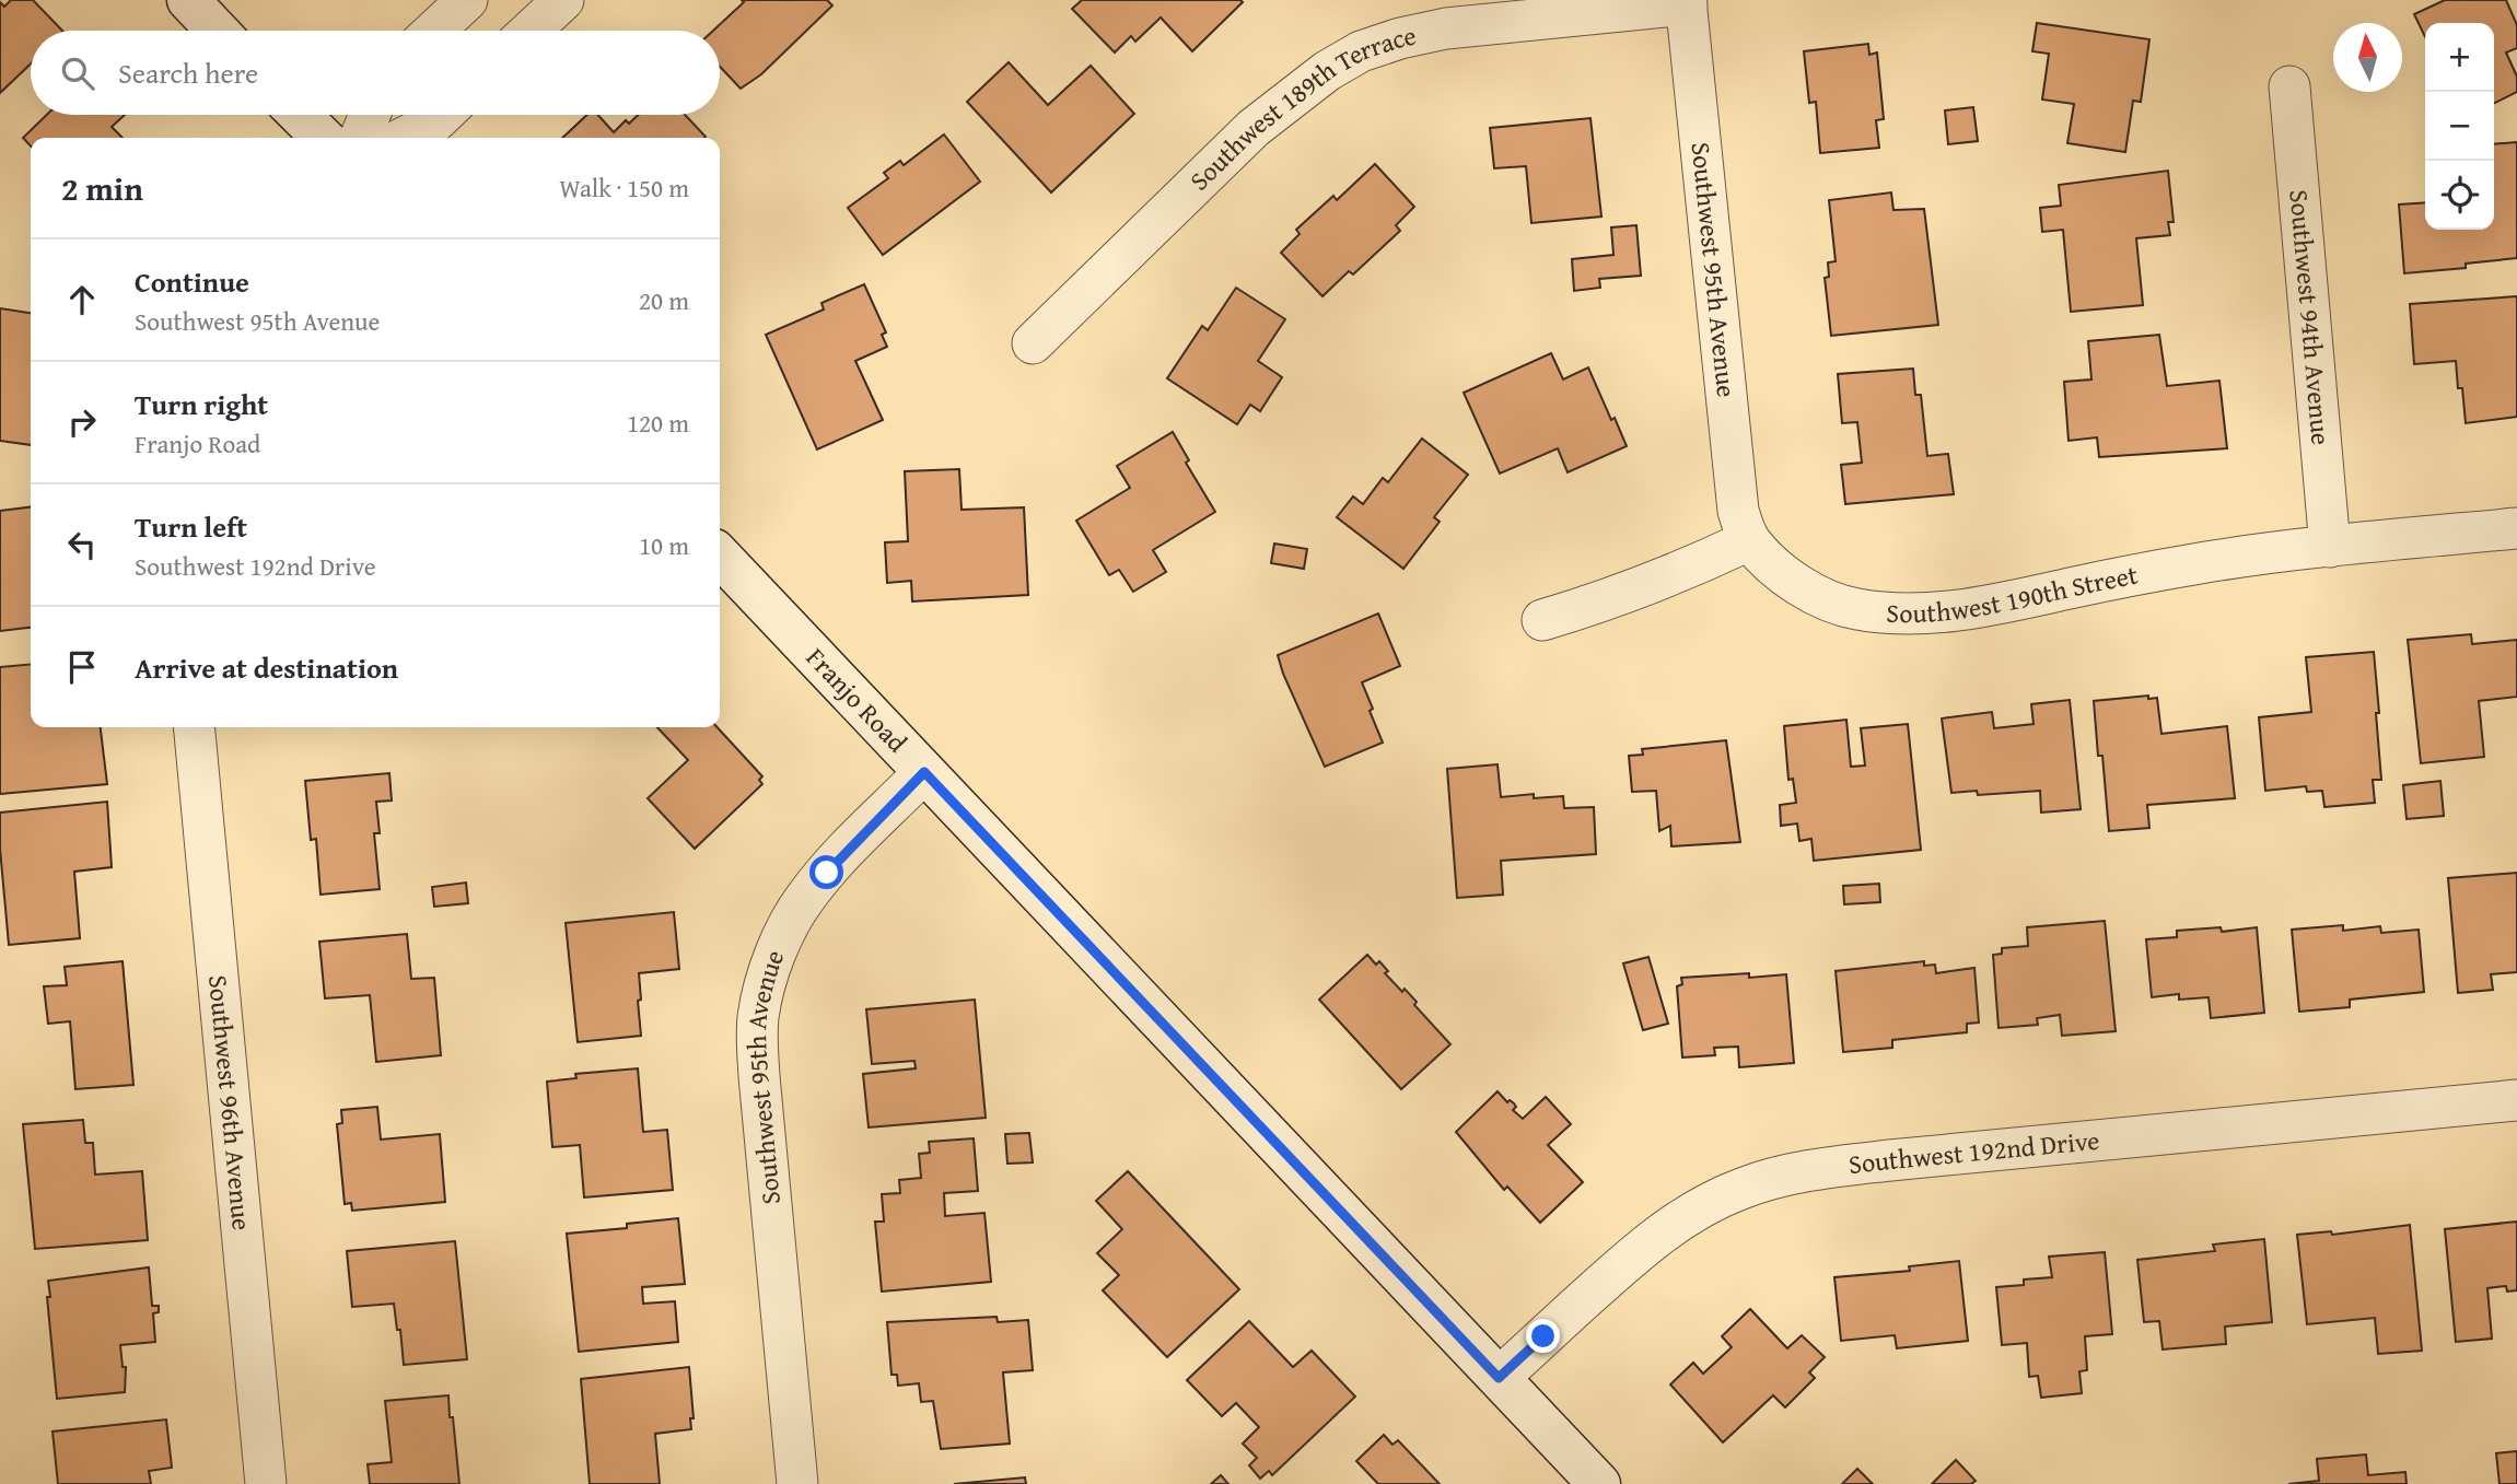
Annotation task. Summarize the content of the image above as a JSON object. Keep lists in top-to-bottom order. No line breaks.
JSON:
{"streets":{"street":["Southwest 189th Terrace","Southwest 95th Avenue","Southwest 94th Avenue","Southwest 190th Street","Franjo Road","Southwest 96th Avenue","Southwest 192nd Drive"]},"crossings":[["Southwest 189th Terrace","Southwest 95th Avenue"],["Southwest 95th Avenue","Southwest 190th Street"],["Southwest 95th Avenue","Franjo Road"],["Southwest 94th Avenue","Southwest 190th Street"],["Franjo Road","Southwest 192nd Drive"]],"north":"top","page":{"map_buttons":["+","−"],"search":"Search here","heading":["2 min","Walk · 150 m"],"list":[["Continue","Southwest 95th Avenue","20 m"],["Turn right","Franjo Road","120 m"],["Turn left","Southwest 192nd Drive","10 m"],"Arrive at destination"]}}
